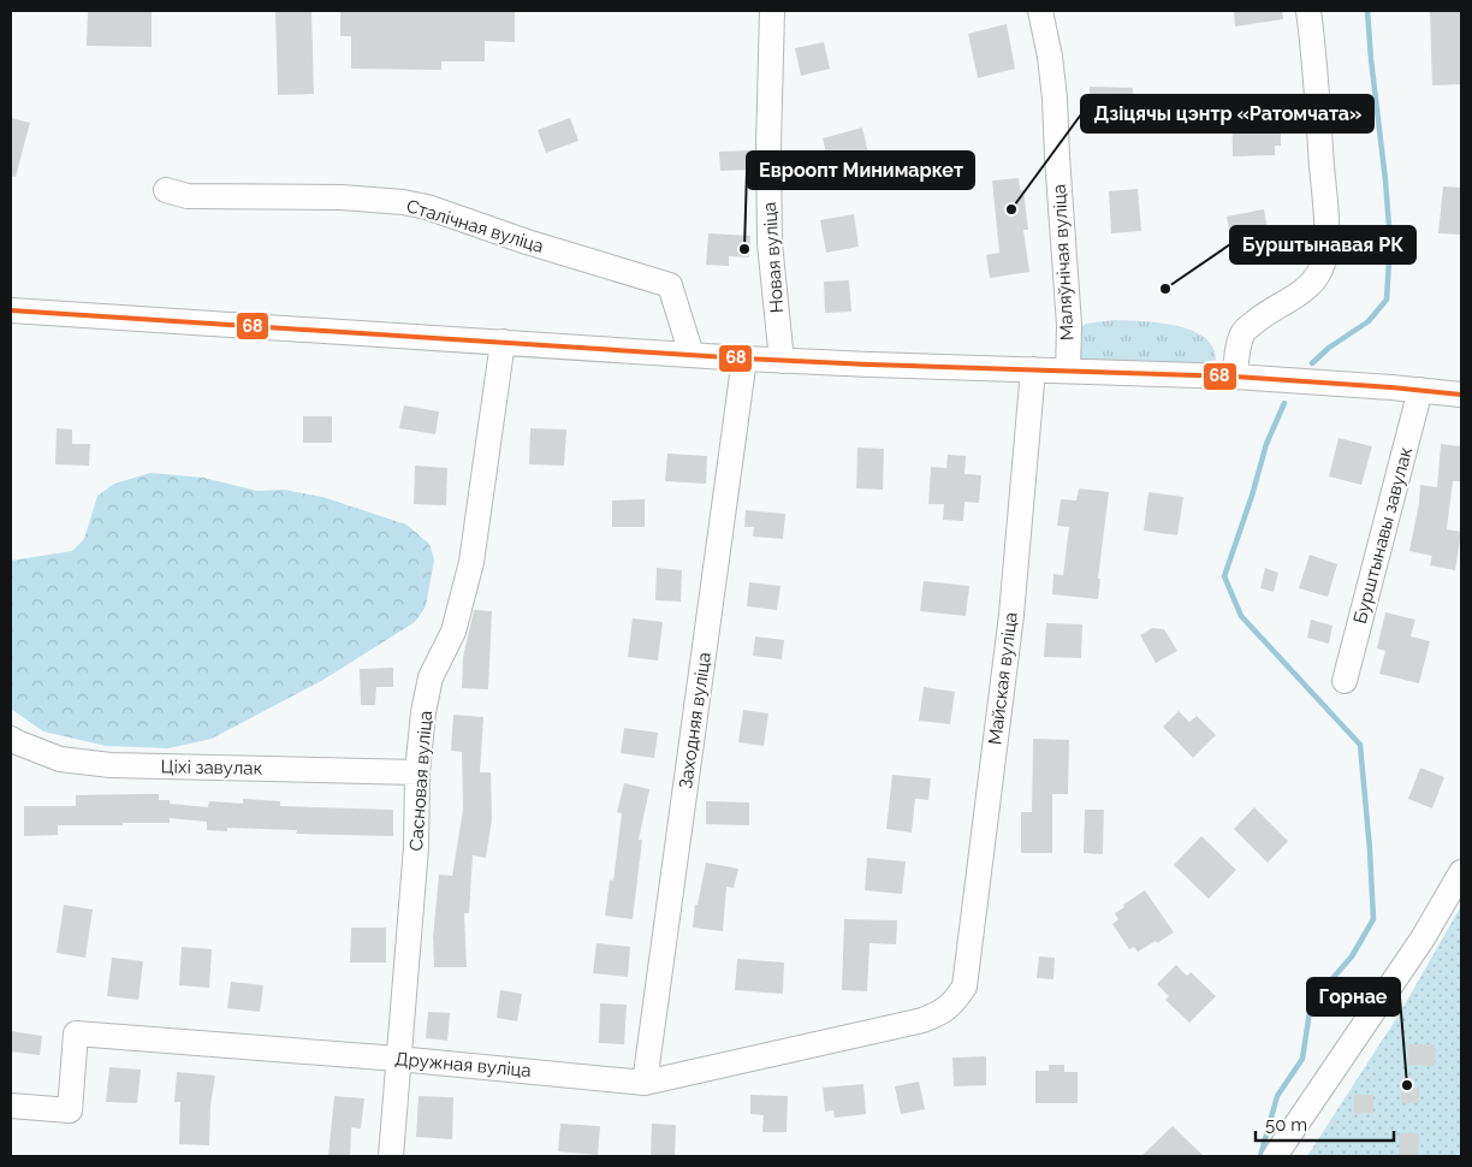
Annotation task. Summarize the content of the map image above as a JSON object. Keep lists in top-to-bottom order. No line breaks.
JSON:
{"streets":{"street":["Сталічная вуліца","Новая вуліца","Маляўнічая вуліца","Бурштынавы завулак","Майская вуліца","Заходняя вуліца","Ціхі завулак","Сасновая вуліца","Дружная вуліца"]},"crossings":[["Майская вуліца","Дружная вуліца"],["Заходняя вуліца","Дружная вуліца"],["Ціхі завулак","Сасновая вуліца"],["Сасновая вуліца","Дружная вуліца"]],"places":["Дзіцячы цэнтр «Ратомчата»","Евроопт Минимаркет","Бурштынавая РК","Горнае"],"lines":["transit line 68"],"scale_bar":"50 m"}
